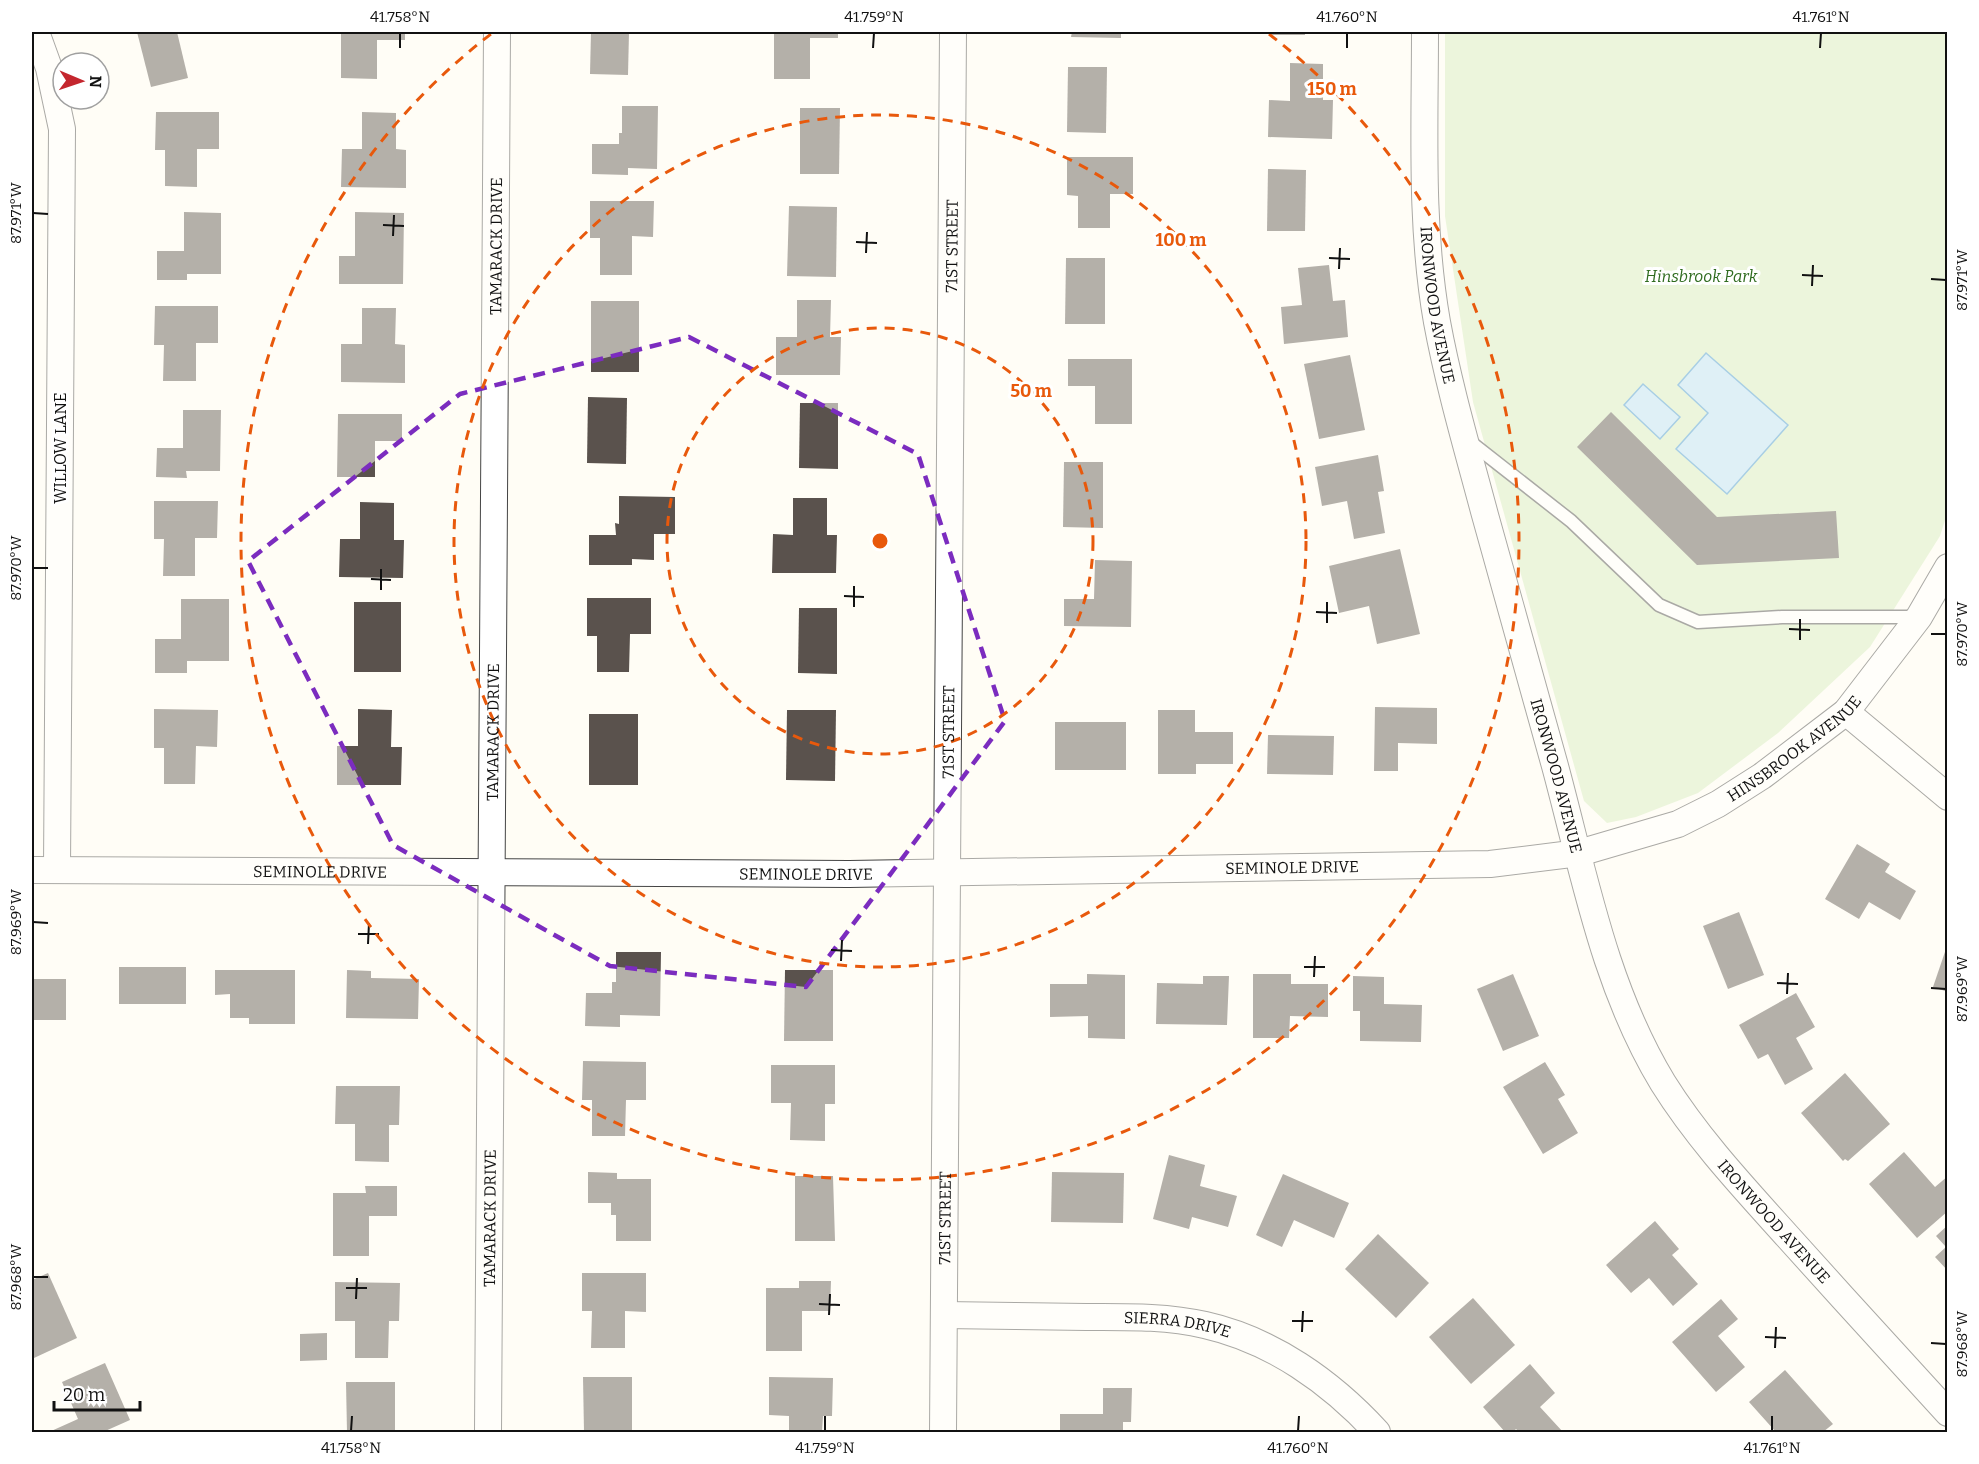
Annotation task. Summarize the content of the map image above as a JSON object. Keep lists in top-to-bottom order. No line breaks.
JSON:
{"streets":{"street":["TAMARACK DRIVE","71ST STREET","IRONWOOD AVENUE","WILLOW LANE","HINSBROOK AVENUE","SEMINOLE DRIVE","SIERRA DRIVE"]},"crossings":[["TAMARACK DRIVE","SEMINOLE DRIVE"],["71ST STREET","SEMINOLE DRIVE"],["71ST STREET","SIERRA DRIVE"],["IRONWOOD AVENUE","HINSBROOK AVENUE"],["IRONWOOD AVENUE","SEMINOLE DRIVE"],["WILLOW LANE","SEMINOLE DRIVE"],["HINSBROOK AVENUE","SEMINOLE DRIVE"]],"parks":["Hinsbrook Park"],"scale_bar":"20 m","north":"right","coordinates":["41.758°N","41.759°N","41.760°N","41.761°N","87.971°W","87.970°W","87.969°W","87.968°W"],"rings":["150 m","100 m","50 m"]}
